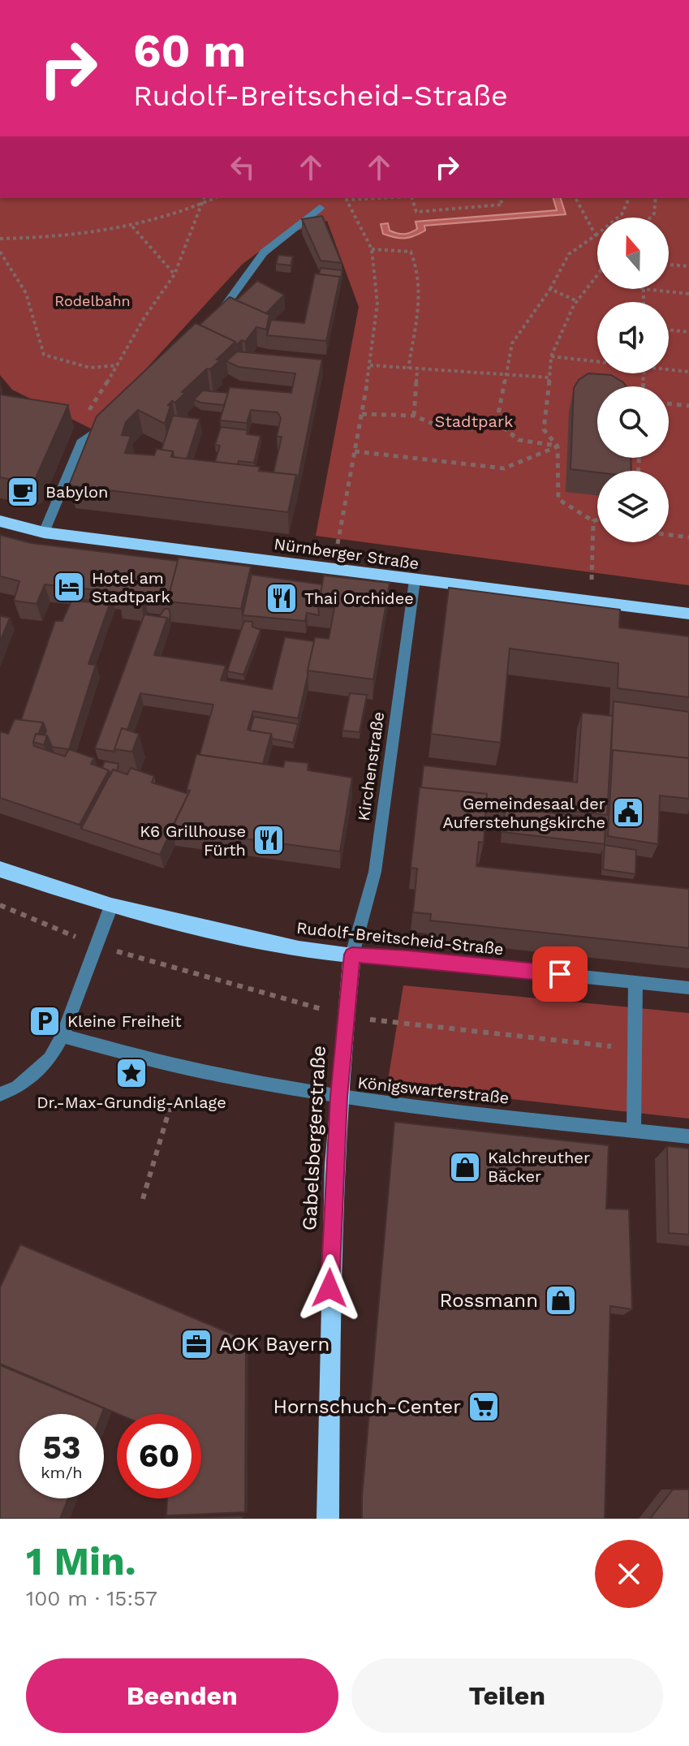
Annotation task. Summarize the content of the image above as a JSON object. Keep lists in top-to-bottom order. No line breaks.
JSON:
{"streets":{"main road":["Nürnberger Straße","Rudolf-Breitscheid-Straße","Gabelsbergerstraße"],"street":["Kirchenstraße","Königswarterstraße"]},"crossings":[["Nürnberger Straße","Kirchenstraße"],["Kirchenstraße","Rudolf-Breitscheid-Straße"],["Kirchenstraße","Gabelsbergerstraße"],["Rudolf-Breitscheid-Straße","Gabelsbergerstraße"],["Königswarterstraße","Gabelsbergerstraße"]],"parks":["Rodelbahn","Stadtpark"],"places":{"cafe":["Babylon"],"hotel":["Hotel am Stadtpark"],"restaurant":["Thai Orchidee","K6 Grillhouse Fürth"],"public building":["Gemeindesaal der Auferstehungskirche"],"parking":["Kleine Freiheit"],"place":["Dr.-Max-Grundig-Anlage"],"shop":["Kalchreuther Bäcker","Rossmann"],"office":["AOK Bayern"],"supermarket":["Hornschuch-Center"]},"north":"top","page":{"turn":["60 m","Rudolf-Breitscheid-Straße"],"speed":"53 km/h","limit":"60","heading":["1 Min.","100 m · 15:57"],"buttons":["Beenden","Teilen"]}}
